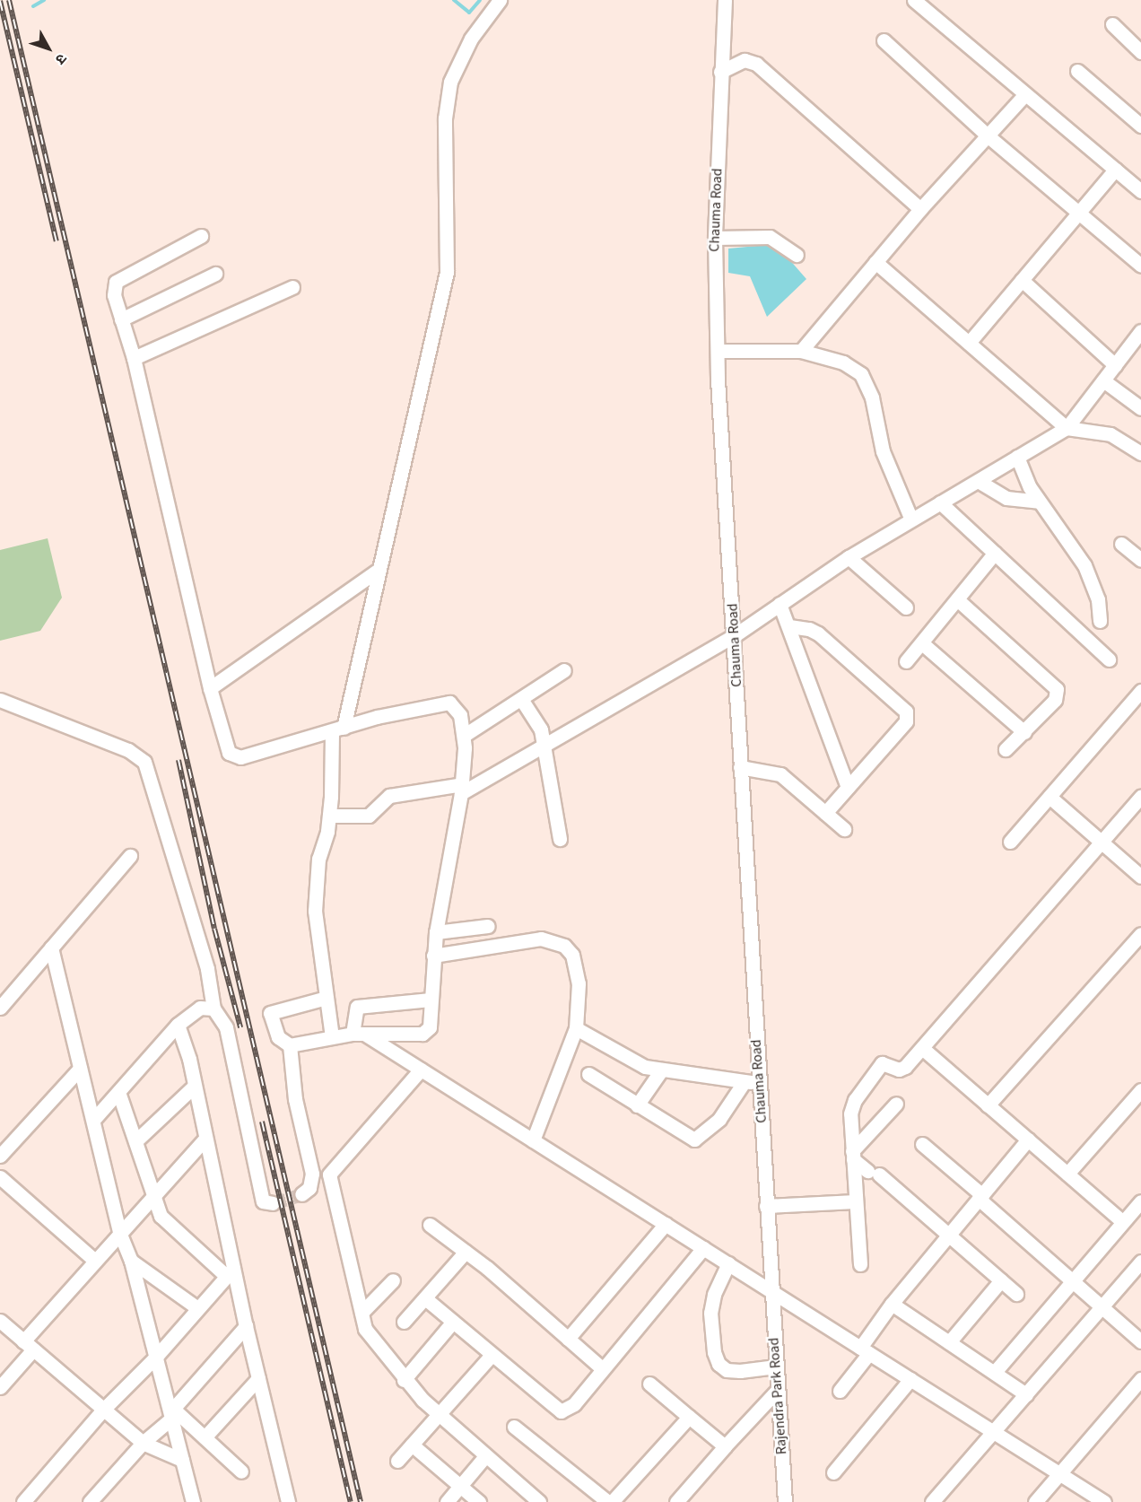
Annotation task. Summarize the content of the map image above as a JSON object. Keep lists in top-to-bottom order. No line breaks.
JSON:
{"streets":{"street":["Chauma Road","Rajendra Park Road"]},"crossings":[["Chauma Road","Rajendra Park Road"]],"north":"bottom right"}
